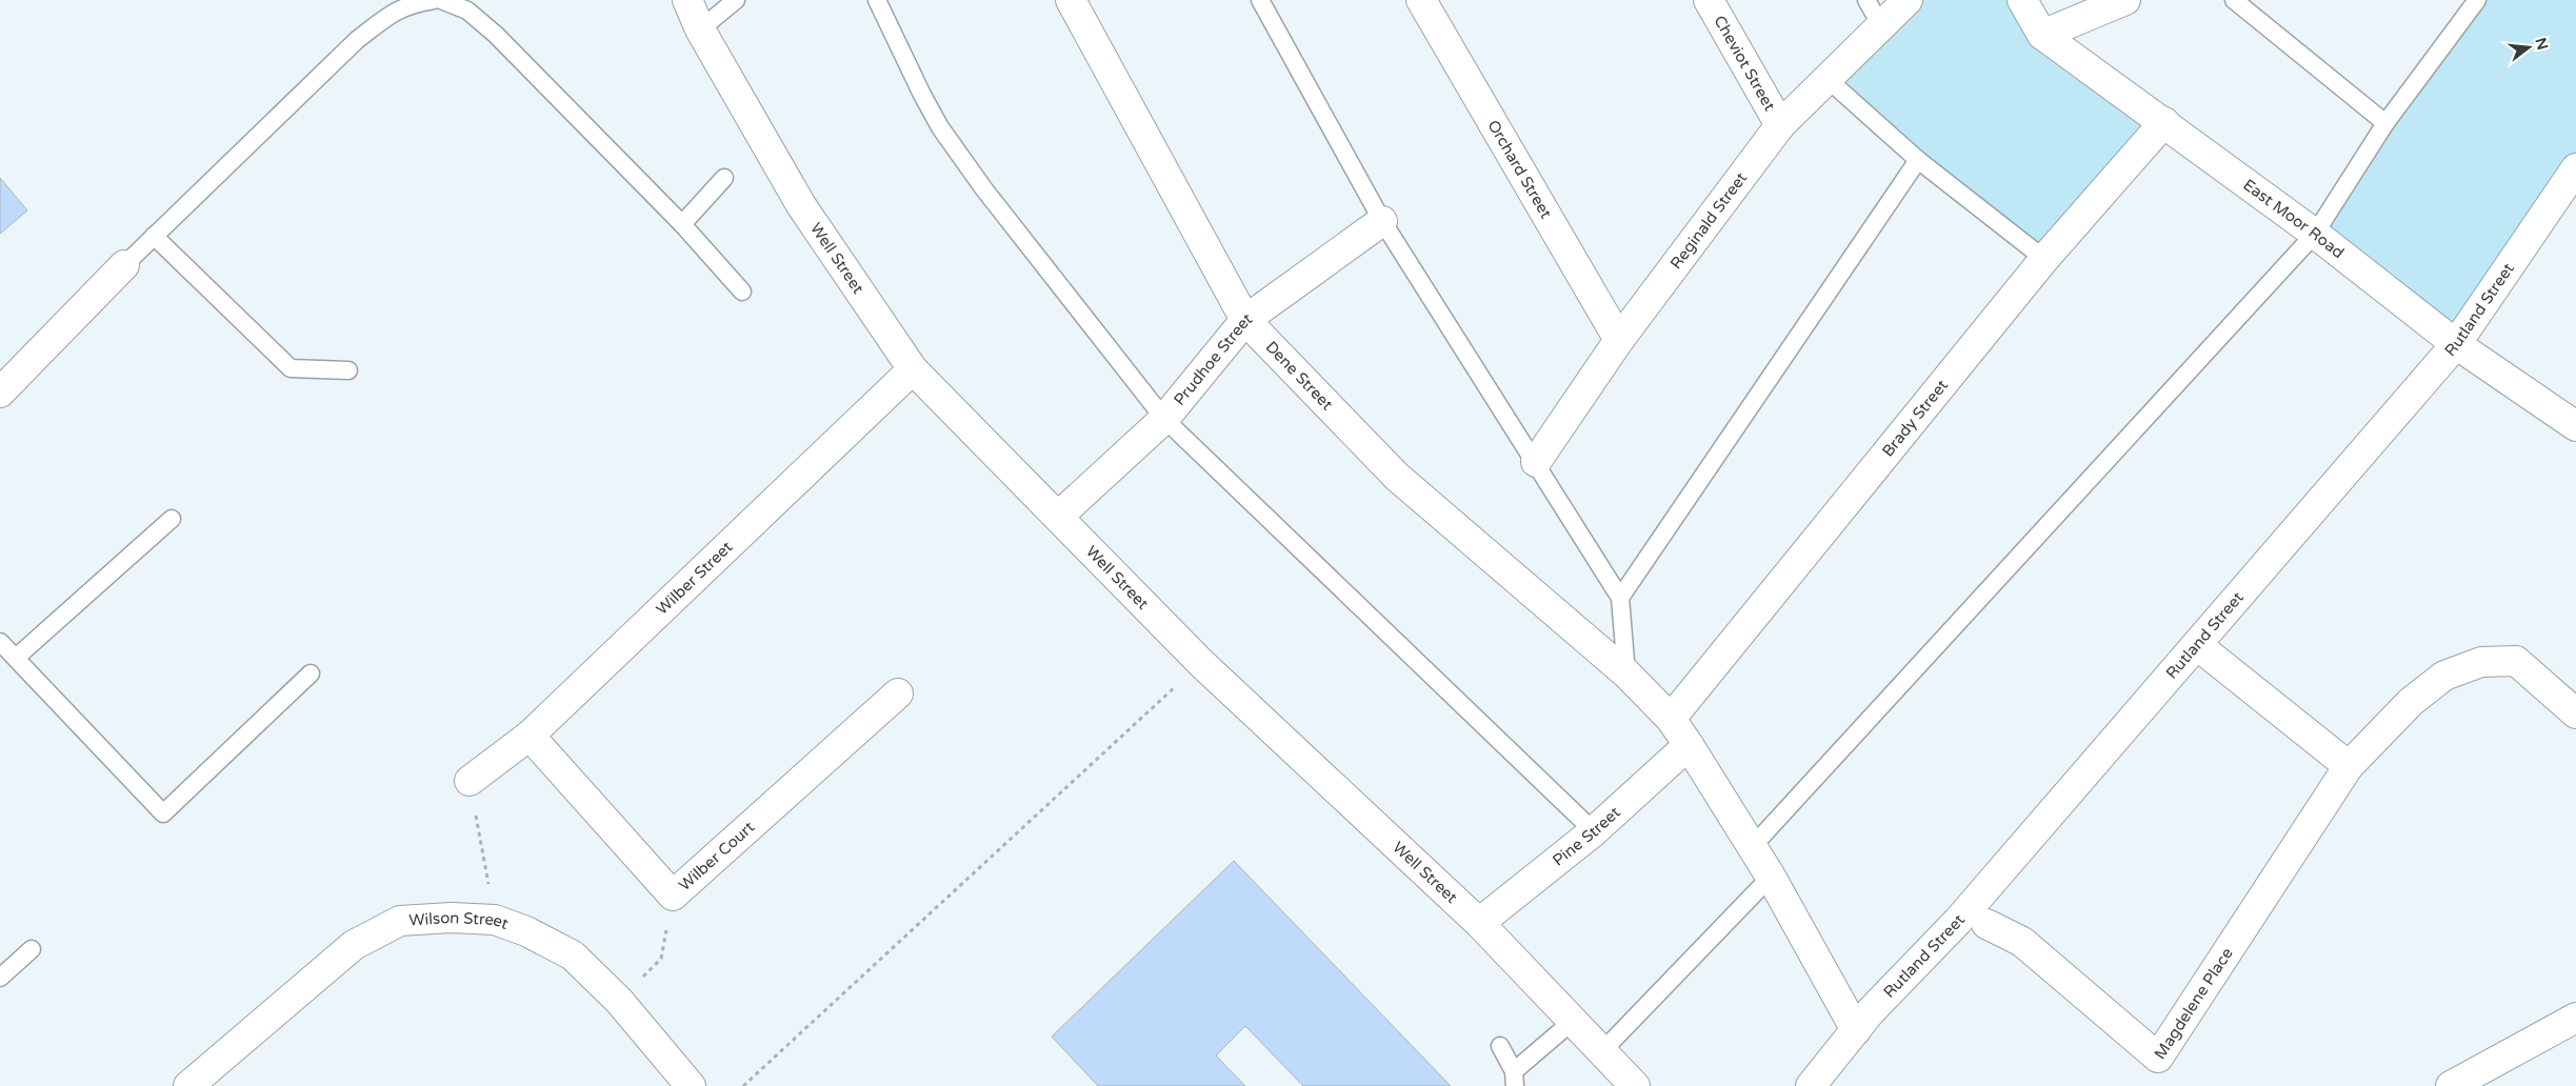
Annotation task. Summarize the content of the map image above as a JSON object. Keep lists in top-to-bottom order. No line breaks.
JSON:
{"streets":{"street":["Cheviot Street","Orchard Street","East Moor Road","Reginald Street","Well Street","Rutland Street","Prudhoe Street","Dene Street","Brady Street","Wilber Street","Pine Street","Wilber Court","Wilson Street","Magdelene Place"]},"crossings":[["Cheviot Street","Reginald Street"],["Orchard Street","Reginald Street"],["East Moor Road","Rutland Street"],["East Moor Road","Brady Street"],["Well Street","Prudhoe Street"],["Well Street","Wilber Street"],["Well Street","Pine Street"],["Rutland Street","Dene Street"],["Prudhoe Street","Dene Street"],["Dene Street","Brady Street"],["Dene Street","Pine Street"],["Wilber Street","Wilber Court"]],"north":"right"}
